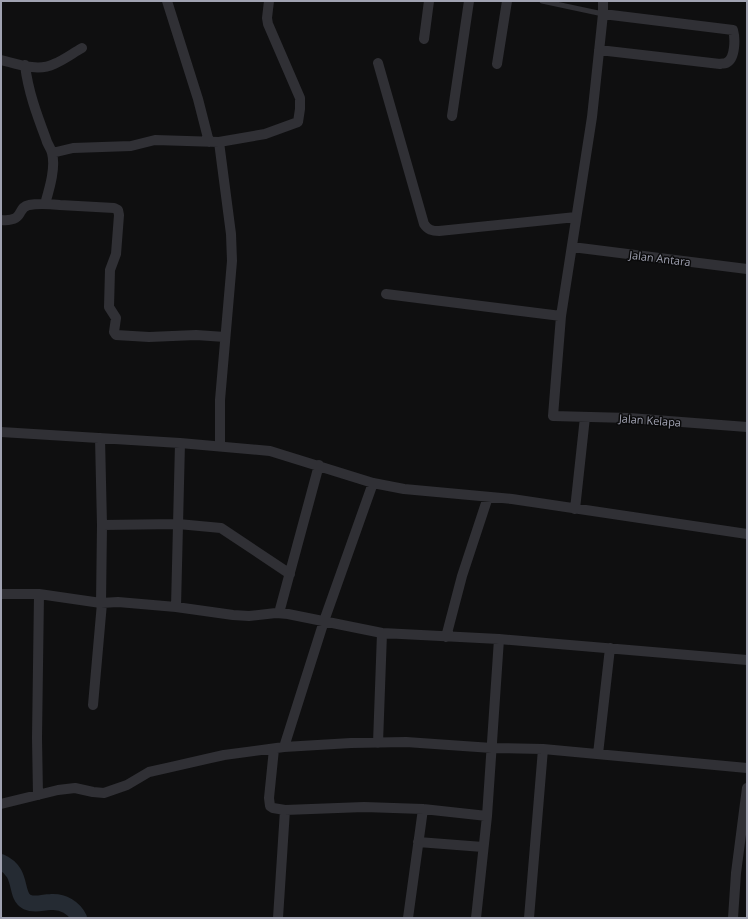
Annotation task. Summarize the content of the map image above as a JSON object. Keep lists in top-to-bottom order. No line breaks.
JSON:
{"streets":{"street":["Jalan Antara","Jalan Kelapa"]}}
